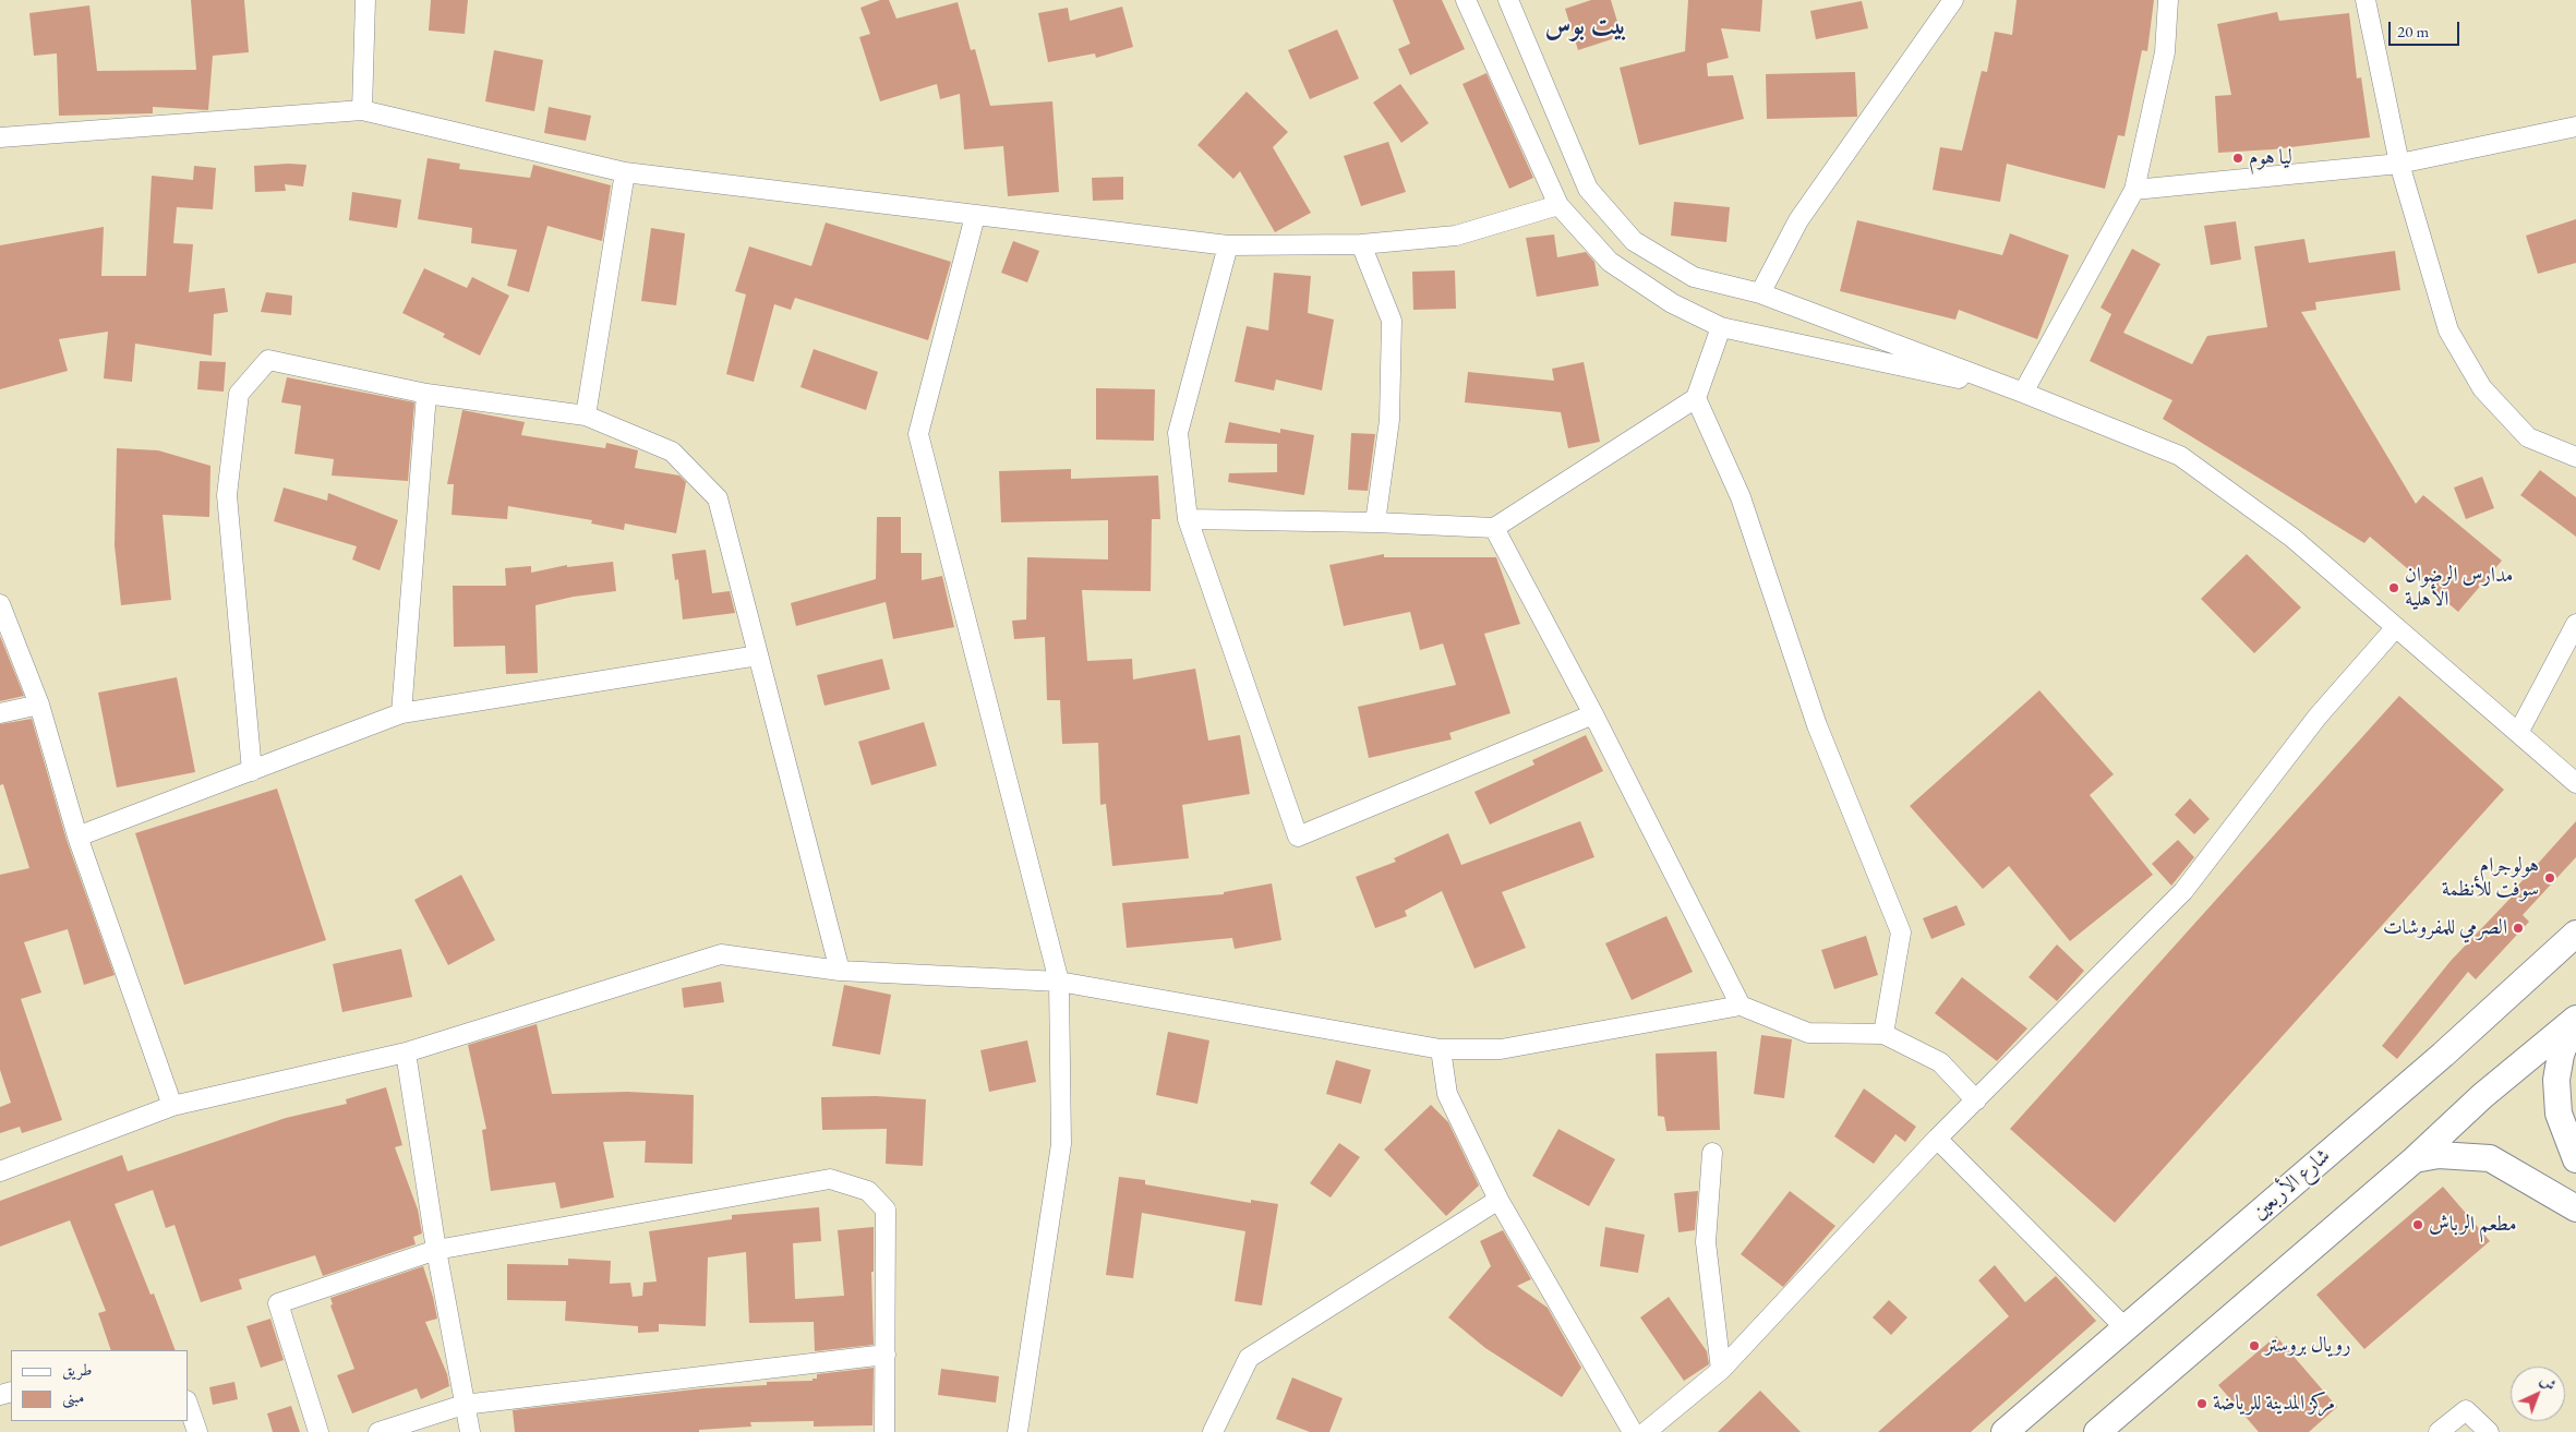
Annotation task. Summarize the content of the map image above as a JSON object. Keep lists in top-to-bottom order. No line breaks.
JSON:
{"streets":{"main road":["شارع الأربعين"]},"districts":["بيت بوس"],"places":["ليا هوم","مدارس الرضوان الأهلية","هولوجرام سوفت للأنظمة","الصرمي للمفروشات","مطعم الرباش","رويال بروستر","مركز المدينة للرياضة"],"legend":["طريق","مبنى"],"scale_bar":"20 m","north":"top right"}
